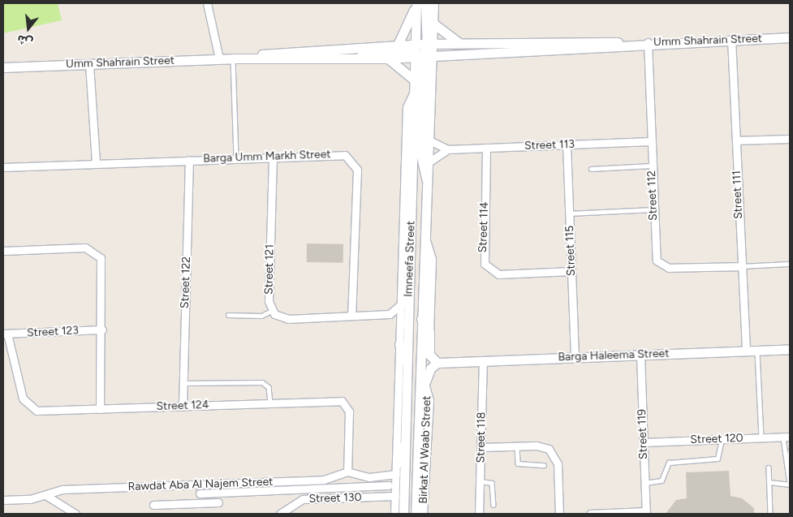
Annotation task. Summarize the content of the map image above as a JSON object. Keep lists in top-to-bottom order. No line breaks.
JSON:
{"streets":{"street":["Umm Shahrain Street","Street 113","Barga Umm Markh Street","Street 111","Street 112","Street 114","Street 115","Imneefa Street","Street 121","Street 122","Street 123","Barga Haleema Street","Street 124","Street 119","Street 118","Street 120","Birkat Al Waab Street","Rawdat Aba Al Najem Street","Street 130"]},"crossings":[["Umm Shahrain Street","Street 111"],["Umm Shahrain Street","Street 112"],["Umm Shahrain Street","Imneefa Street"],["Street 113","Street 112"],["Street 113","Street 114"],["Street 113","Street 115"],["Street 113","Imneefa Street"],["Barga Umm Markh Street","Street 121"],["Barga Umm Markh Street","Street 122"],["Street 111","Street 112"],["Street 111","Barga Haleema Street"],["Street 114","Street 115"],["Street 115","Barga Haleema Street"],["Street 122","Street 124"],["Street 123","Street 124"],["Barga Haleema Street","Street 119"],["Barga Haleema Street","Street 118"],["Street 124","Rawdat Aba Al Najem Street"],["Street 119","Street 120"]],"north":"bottom"}
